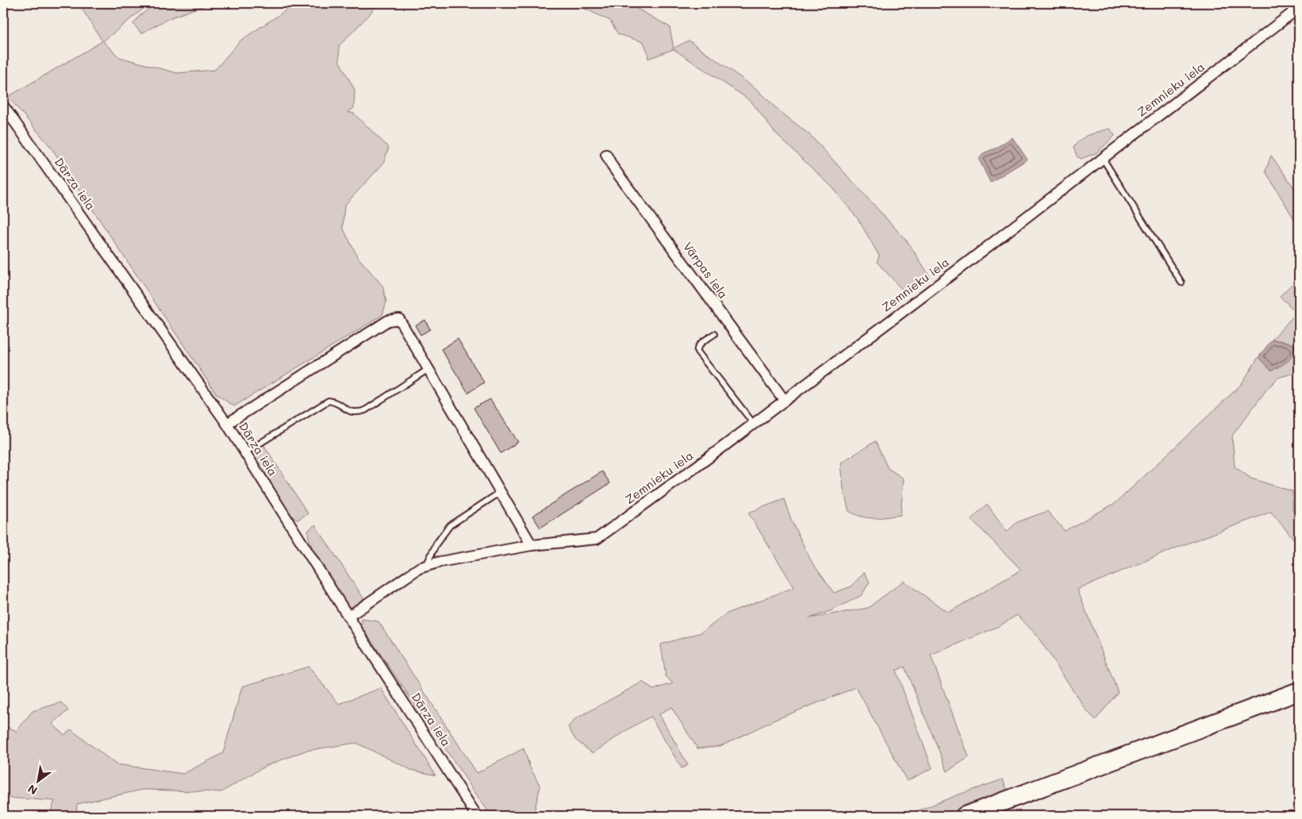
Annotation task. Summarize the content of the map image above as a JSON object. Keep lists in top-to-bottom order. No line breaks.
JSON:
{"streets":{"street":["Zemnieku iela","Dārza iela","Vārpas iela"]},"crossings":[["Zemnieku iela","Dārza iela"],["Zemnieku iela","Vārpas iela"]],"north":"bottom left"}
